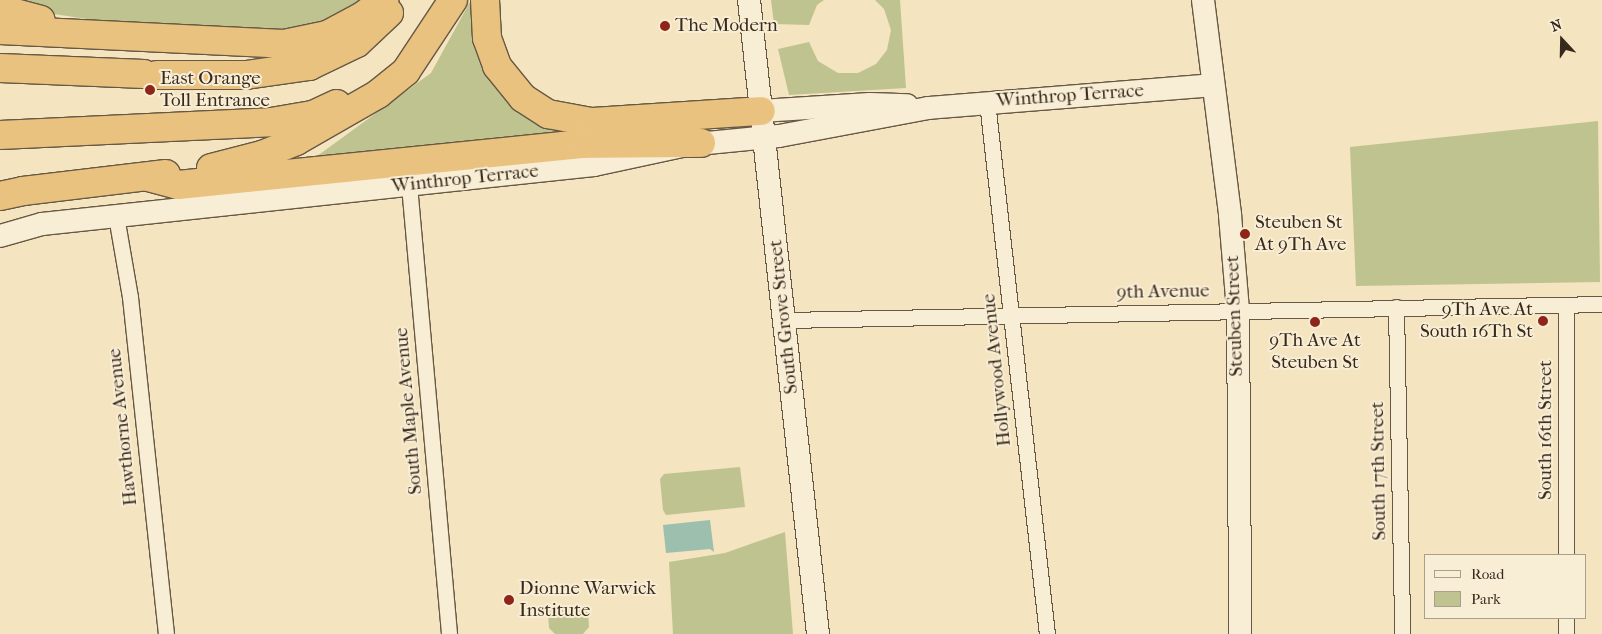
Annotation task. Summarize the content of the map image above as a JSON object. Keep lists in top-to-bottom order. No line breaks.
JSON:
{"streets":{"main road":["Winthrop Terrace","Steuben Street","South Grove Street"],"street":["9th Avenue","Hollywood Avenue","South Maple Avenue","Hawthorne Avenue","South 16th Street","South 17th Street"]},"crossings":[["Winthrop Terrace","Steuben Street"],["Winthrop Terrace","South Grove Street"],["Winthrop Terrace","Hollywood Avenue"],["Winthrop Terrace","South Maple Avenue"],["Winthrop Terrace","Hawthorne Avenue"],["9th Avenue","Steuben Street"],["9th Avenue","South Grove Street"],["9th Avenue","Hollywood Avenue"],["9th Avenue","South 16th Street"],["9th Avenue","South 17th Street"]],"places":["The Modern","East Orange Toll Entrance","Steuben St At 9Th Ave","9Th Ave At South 16Th St","9Th Ave At Steuben St","Dionne Warwick Institute"],"legend":["Road","Park"],"north":"top"}
